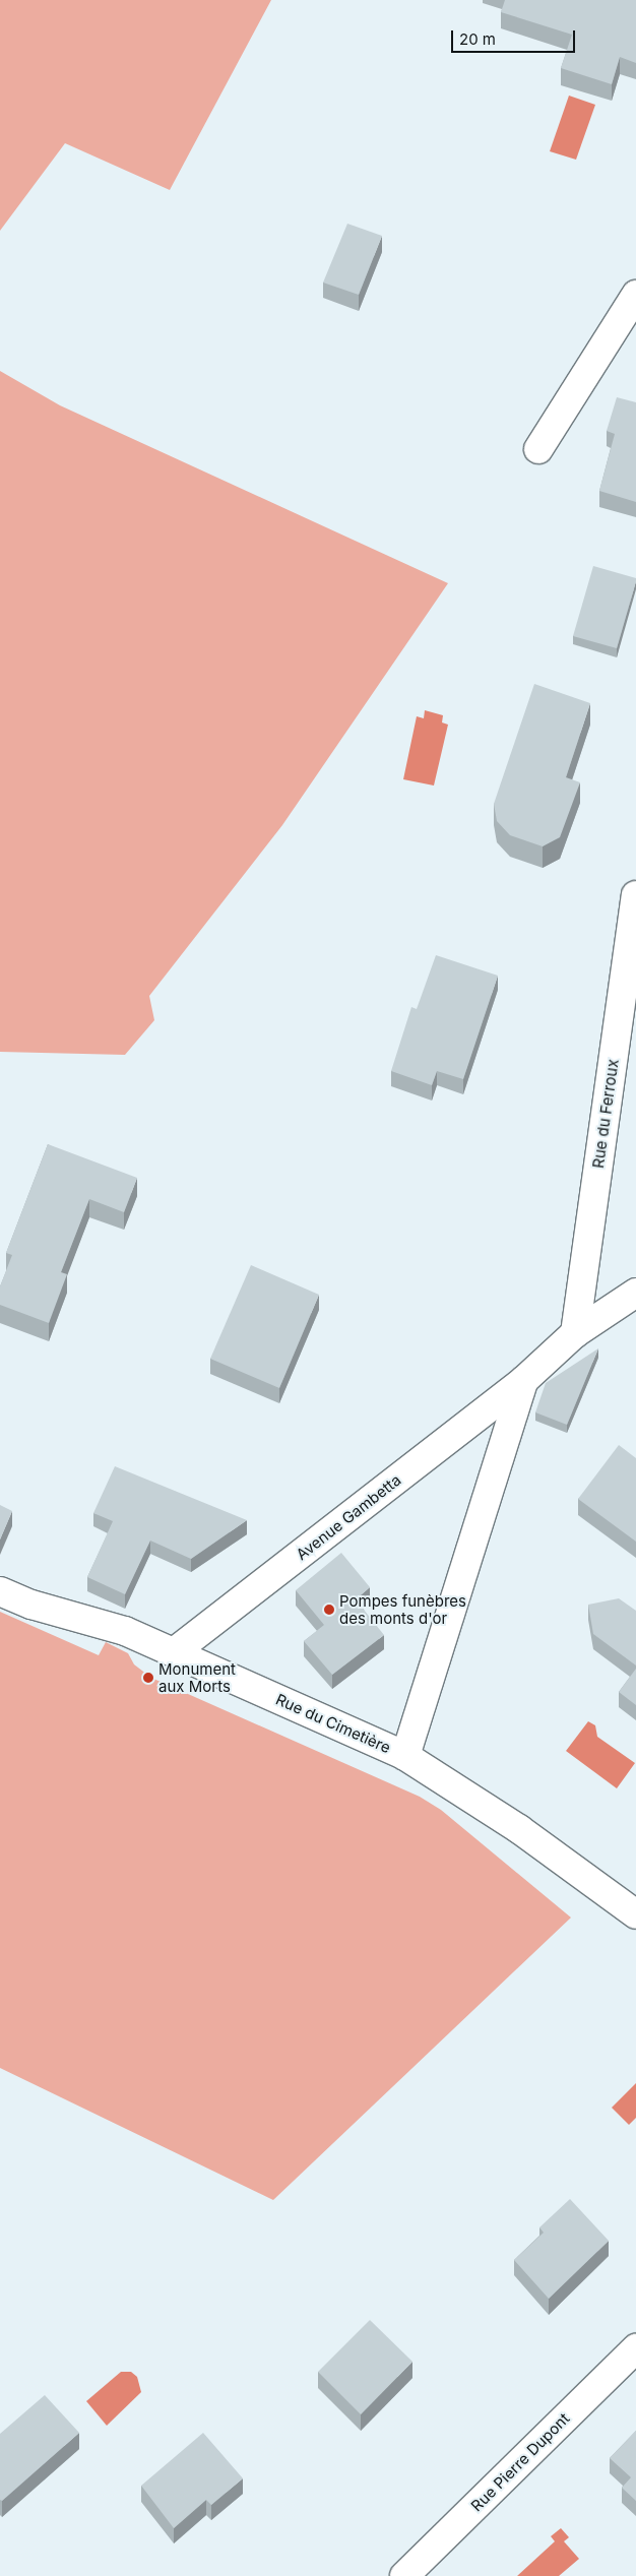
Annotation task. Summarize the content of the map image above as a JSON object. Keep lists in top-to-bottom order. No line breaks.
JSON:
{"streets":{"street":["Rue du Ferroux","Avenue Gambetta","Rue du Cimetière","Rue Pierre Dupont"]},"crossings":[["Rue du Ferroux","Avenue Gambetta"],["Avenue Gambetta","Rue du Cimetière"]],"places":["Pompes funèbres des monts d'or","Monument aux Morts"],"scale_bar":"20 m"}
